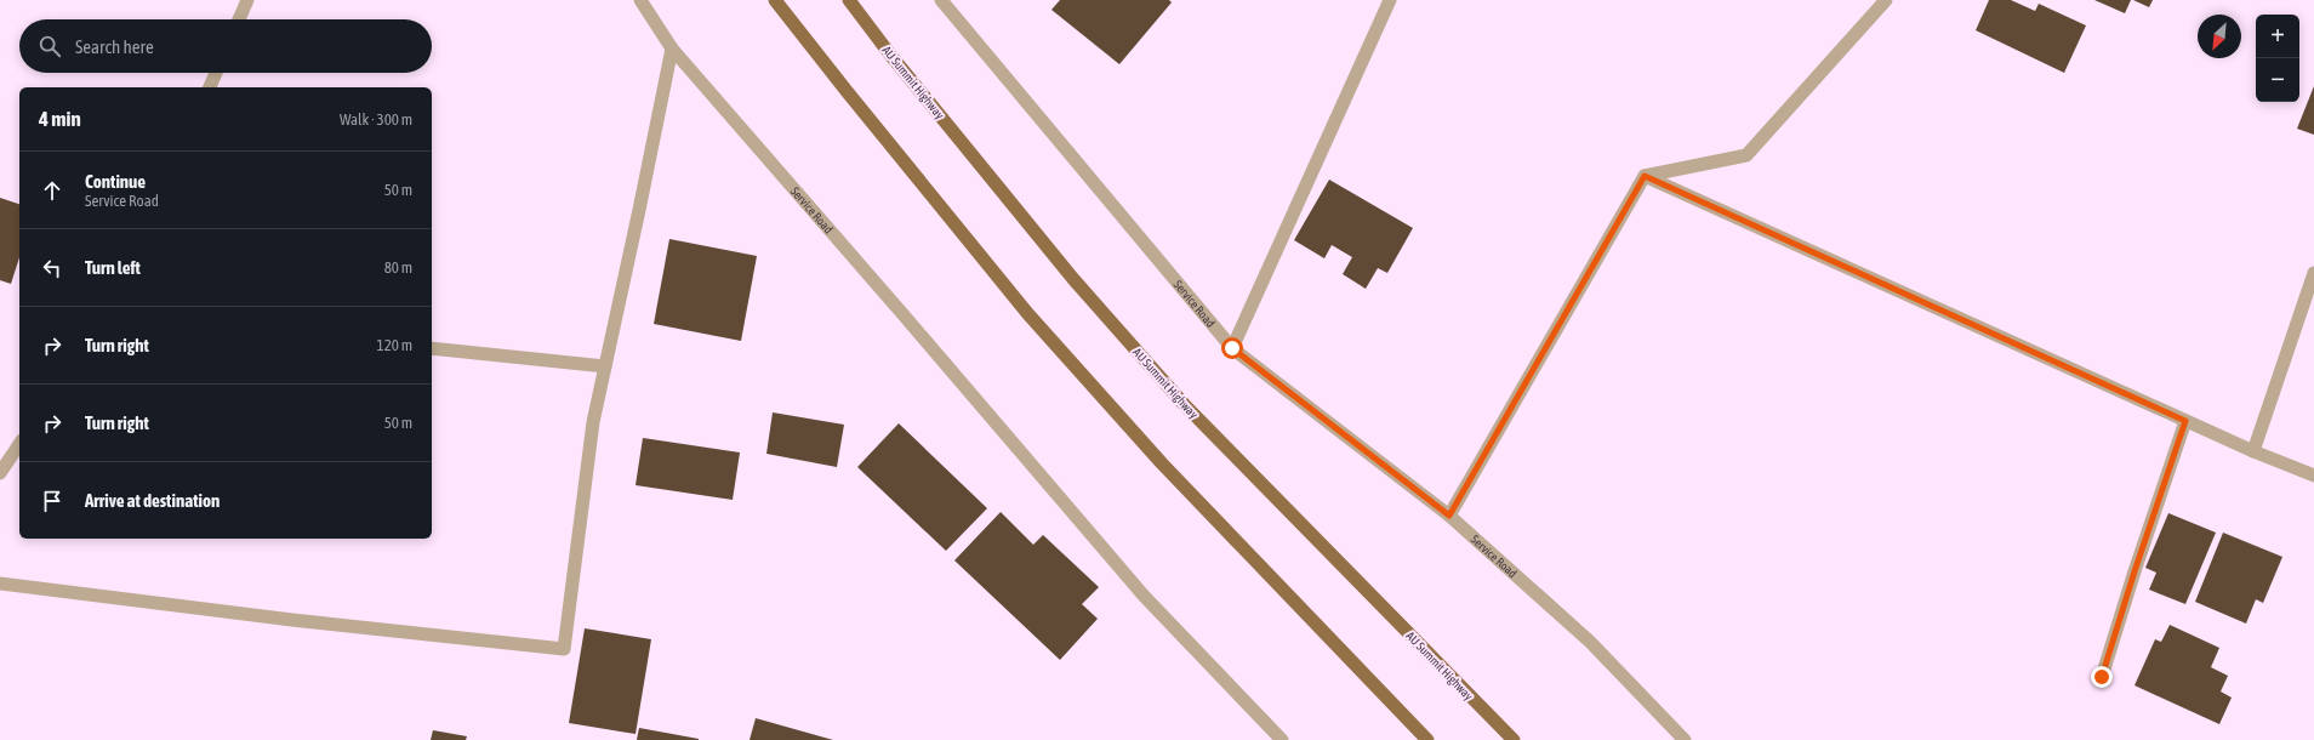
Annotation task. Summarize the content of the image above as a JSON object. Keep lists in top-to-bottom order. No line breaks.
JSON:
{"streets":{"main road":["AU Summit Highway"],"street":["Service Road"]},"north":"bottom left","page":{"map_buttons":["+","−"],"search":"Search here","heading":["4 min","Walk · 300 m"],"list":[["Continue","Service Road","50 m"],["Turn left","80 m"],["Turn right","120 m"],["Turn right","50 m"],"Arrive at destination"]}}
